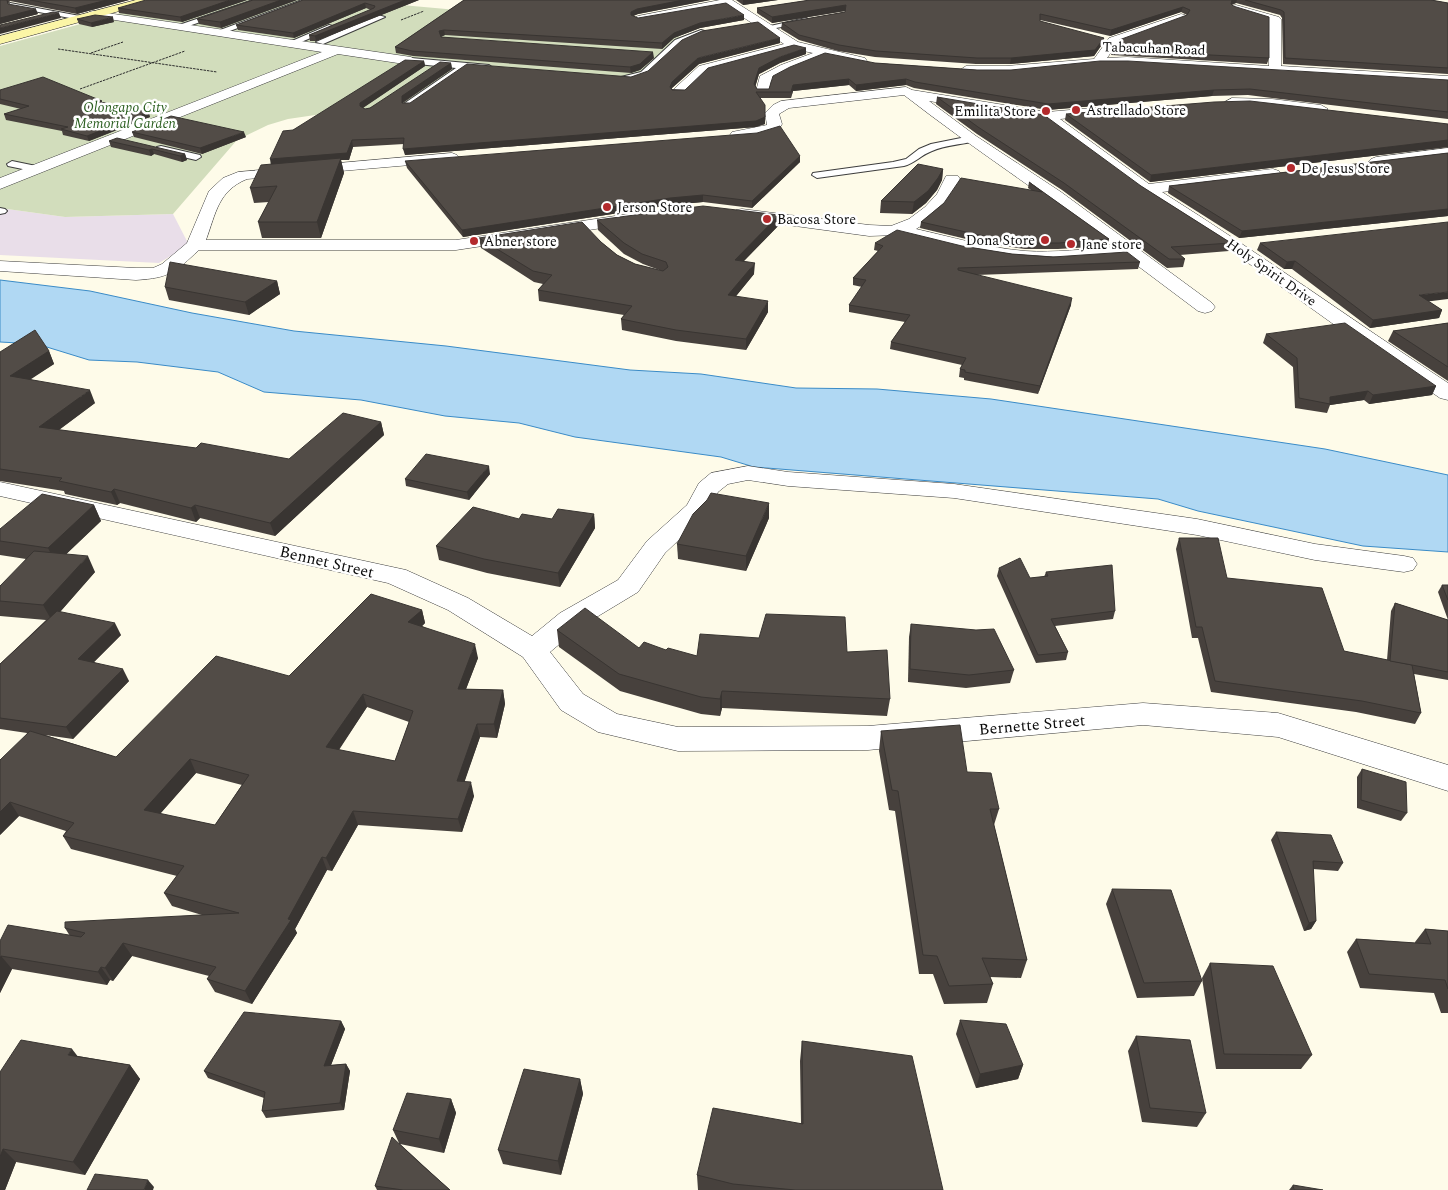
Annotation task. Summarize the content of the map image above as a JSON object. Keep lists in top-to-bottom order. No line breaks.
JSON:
{"streets":{"street":["Tabacuhan Road","Holy Spirit Drive","Bennet Street","Bernette Street"]},"crossings":[["Bennet Street","Bernette Street"]],"parks":["Olongapo City Memorial Garden"],"places":["Astrellado Store","Emilita Store","De Jesus Store","Jerson Store","Bacosa Store","Dona Store","Abner store","Jane store"]}
